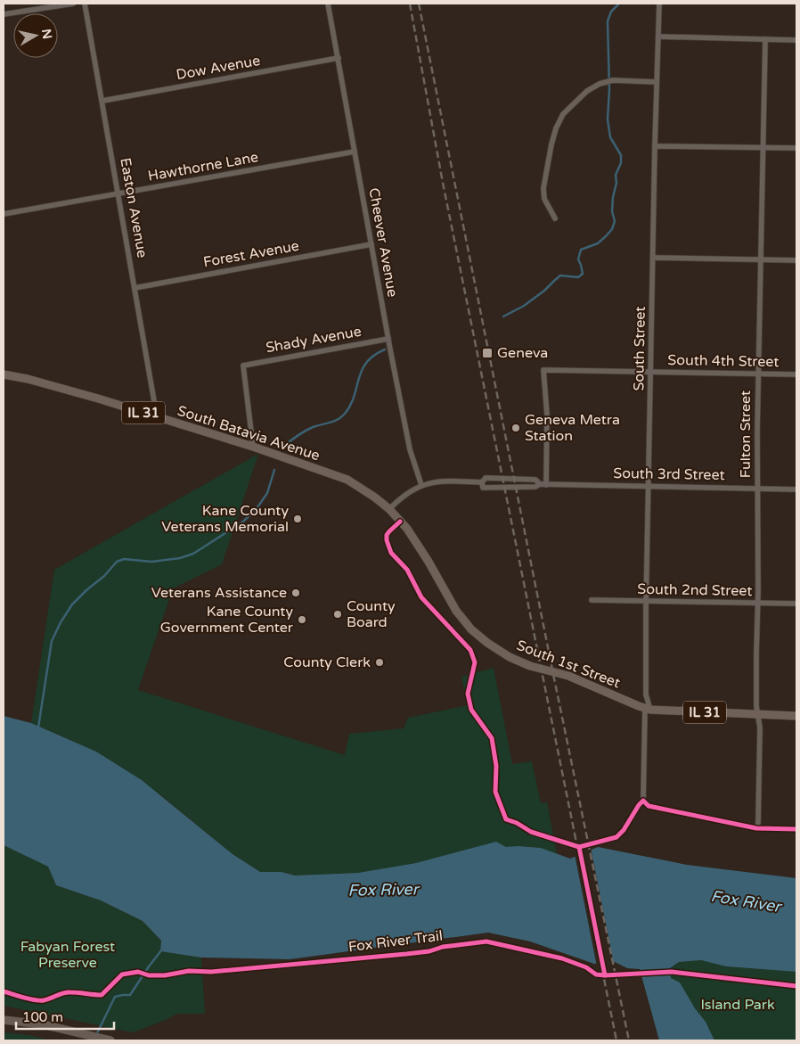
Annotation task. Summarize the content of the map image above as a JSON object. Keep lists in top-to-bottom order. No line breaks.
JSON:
{"streets":{"main road":["IL 31","South Batavia Avenue","South 1st Street"],"street":["Dow Avenue","Hawthorne Lane","Easton Avenue","Cheever Avenue","Forest Avenue","Shady Avenue","South Street","South 4th Street","Fulton Street","South 3rd Street","South 2nd Street"],"cycle path":["Fox River Trail"]},"crossings":[["Dow Avenue","Easton Avenue"],["Dow Avenue","Cheever Avenue"],["Hawthorne Lane","Easton Avenue"],["Hawthorne Lane","Cheever Avenue"],["Easton Avenue","Forest Avenue"],["Easton Avenue","South Batavia Avenue"],["Cheever Avenue","Forest Avenue"],["Cheever Avenue","Shady Avenue"],["Cheever Avenue","South 3rd Street"],["Shady Avenue","South Batavia Avenue"],["South Street","South 4th Street"],["South Street","Fulton Street"],["South Street","South 3rd Street"],["South Street","South 2nd Street"],["South Street","South 1st Street"],["South 4th Street","Fulton Street"],["South 4th Street","South 3rd Street"],["South Batavia Avenue","South 3rd Street"],["South Batavia Avenue","South 1st Street"],["Fulton Street","South 3rd Street"],["Fulton Street","South 2nd Street"],["Fulton Street","South 1st Street"]],"water":["Fox River"],"parks":["Fabyan Forest Preserve","Island Park"],"places":{"transit":["Geneva"],"other":["Geneva Metra Station","Kane County Veterans Memorial","Veterans Assistance","County Board","Kane County Government Center","County Clerk"]},"scale_bar":"100 m","north":"right"}
